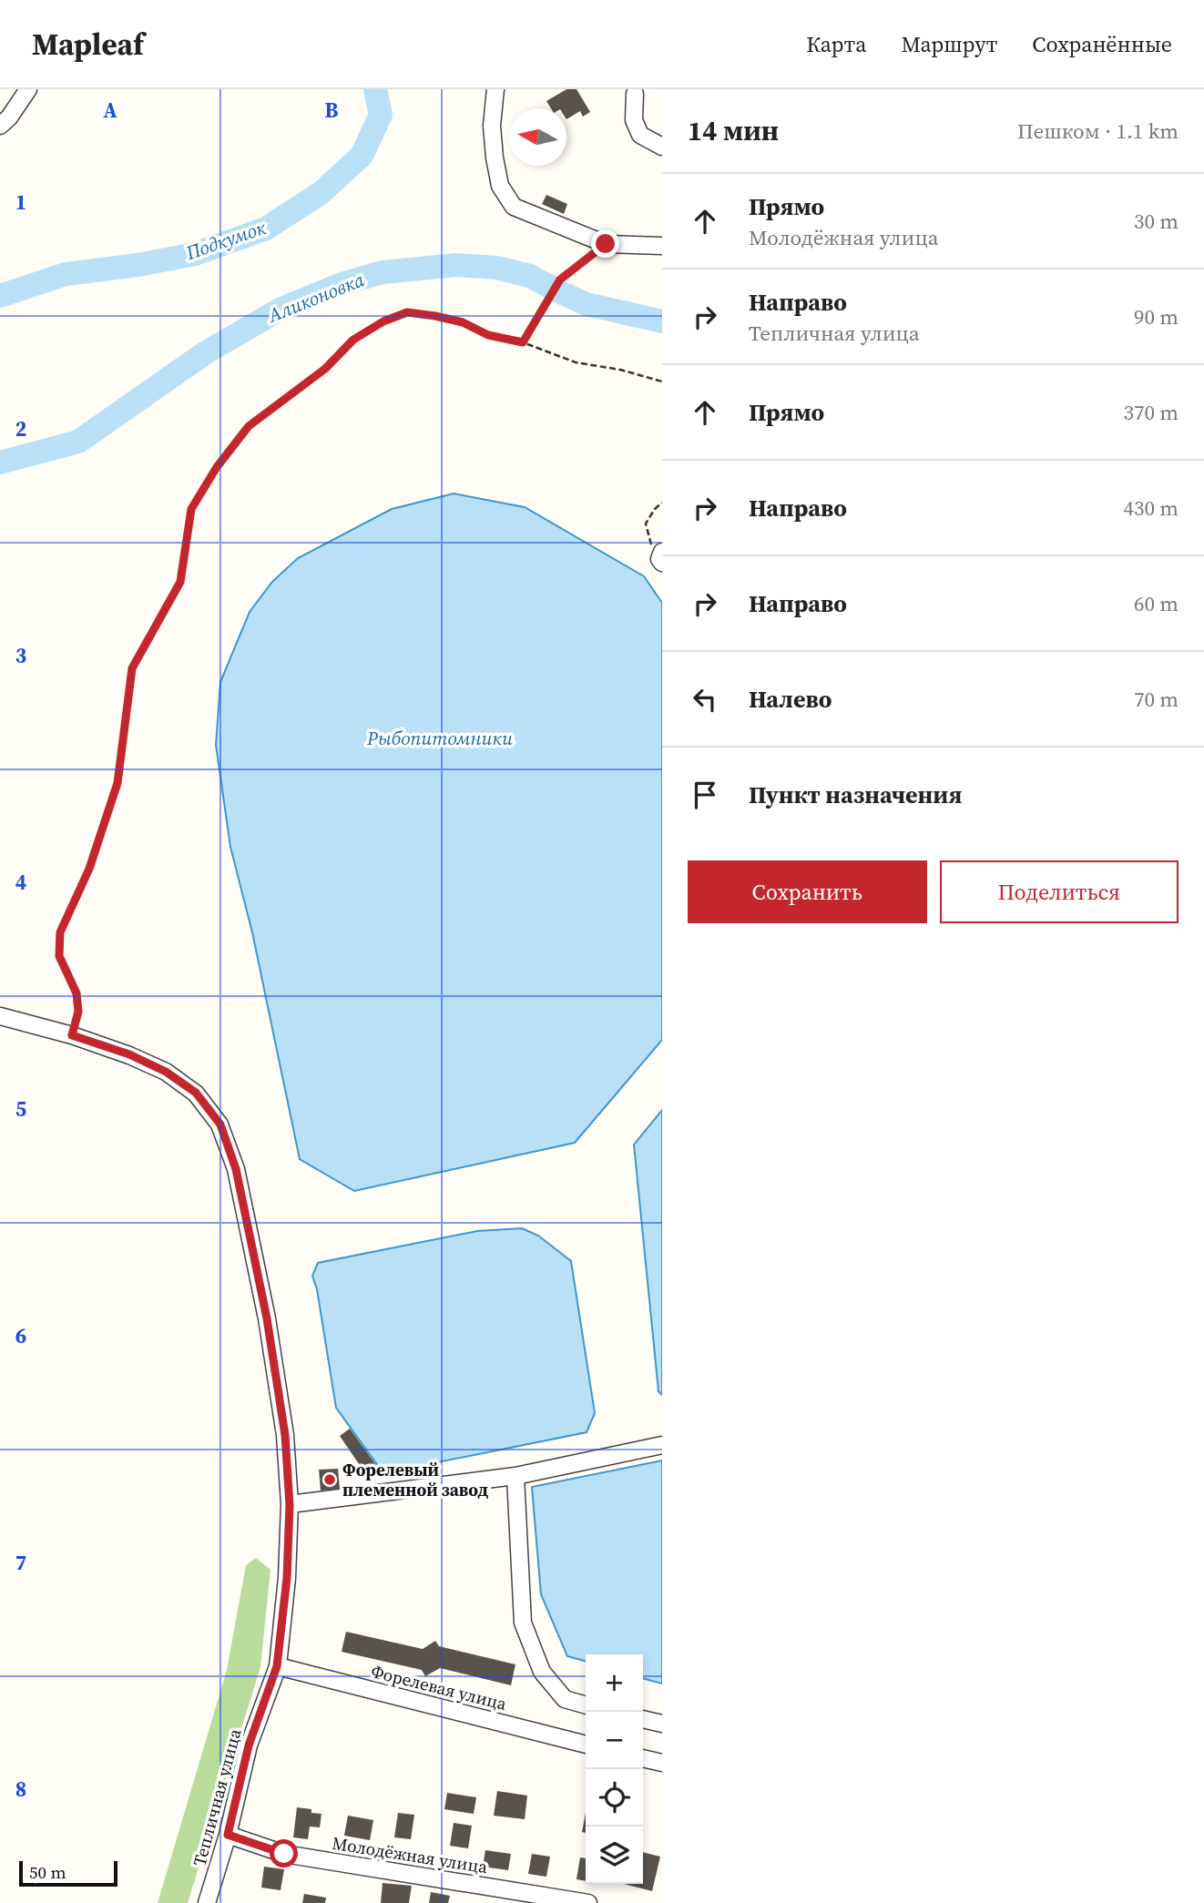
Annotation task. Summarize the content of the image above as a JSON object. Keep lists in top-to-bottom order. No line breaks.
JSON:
{"streets":{"street":["Форелевая улица","Тепличная улица","Молодёжная улица"]},"crossings":[["Форелевая улица","Тепличная улица"],["Тепличная улица","Молодёжная улица"]],"water":["Подкумок","Аликоновка","Рыбопитомники"],"places":["Форелевый племенной завод"],"scale_bar":"50 m","north":"left","page":{"header":"Mapleaf","nav":["Карта","Маршрут","Сохранённые"],"heading":["14 мин","Пешком · 1.1 km"],"list":[["Прямо","Молодёжная улица","30 m"],["Направо","Тепличная улица","90 m"],["Прямо","370 m"],["Направо","430 m"],["Направо","60 m"],["Налево","70 m"],"Пункт назначения"],"buttons":["Сохранить","Поделиться"],"map_buttons":["+","−"],"scale":"50 m"},"grid":{"columns":["A","B"],"rows":["1","2","3","4","5","6","7","8"]}}
